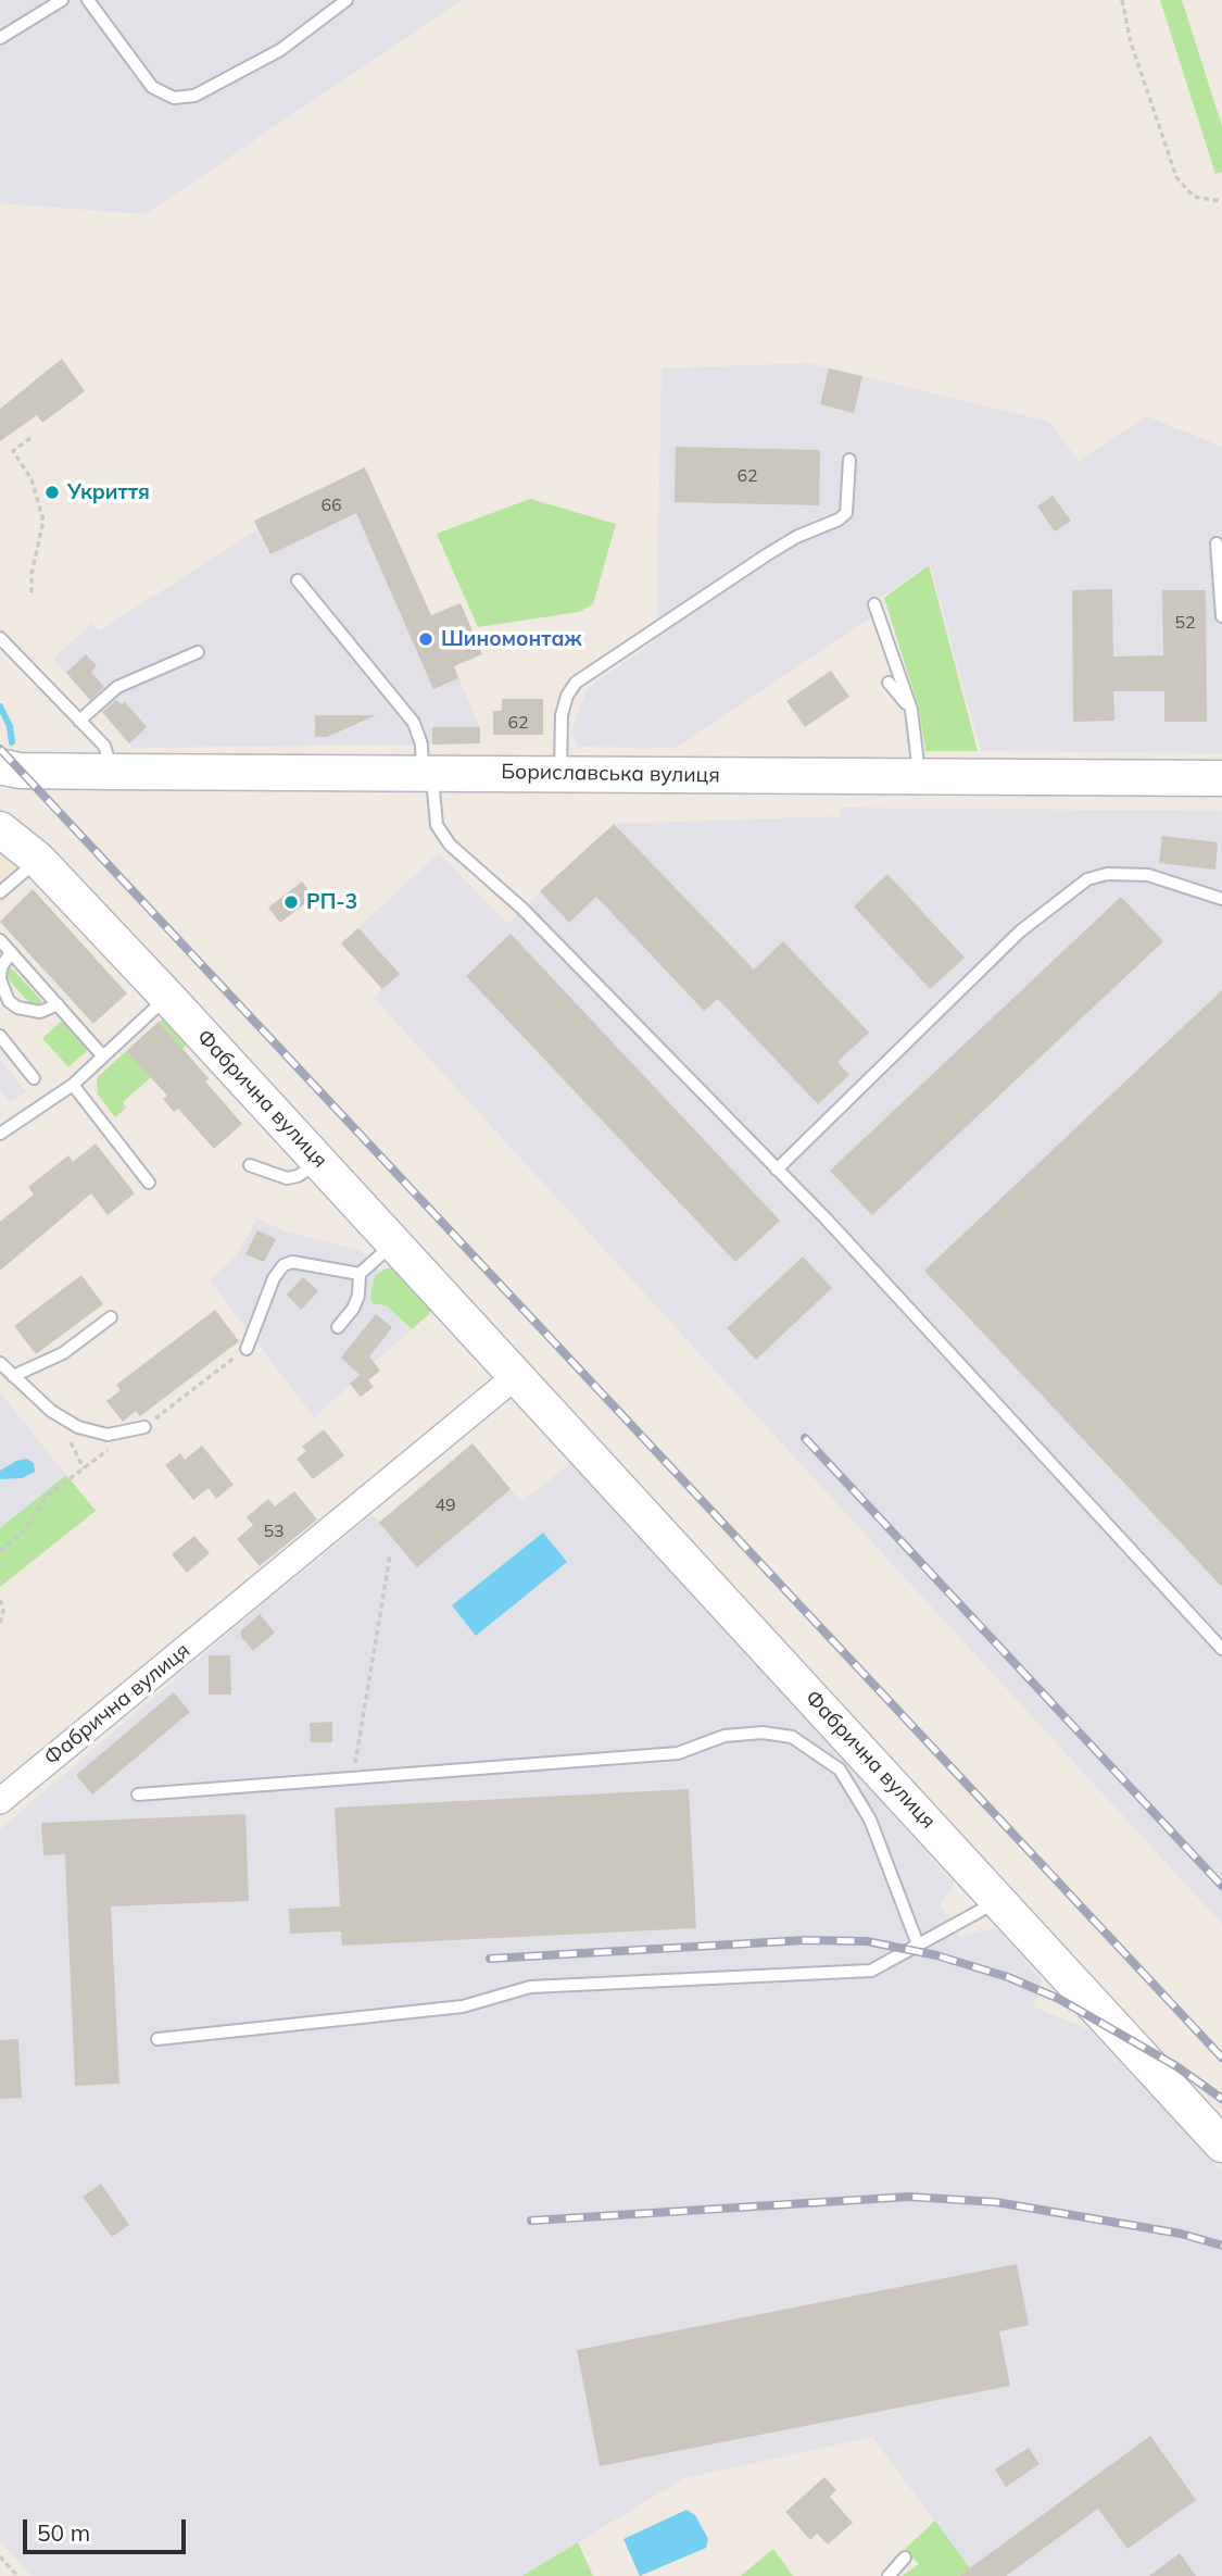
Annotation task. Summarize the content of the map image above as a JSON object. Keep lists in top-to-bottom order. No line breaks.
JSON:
{"streets":{"street":["Бориславська вулиця","Фабрична вулиця"]},"places":["Укриття","Шиномонтаж","РП-3"],"house_numbers":["62","66","52","62","49","53"],"scale_bar":"50 m"}
